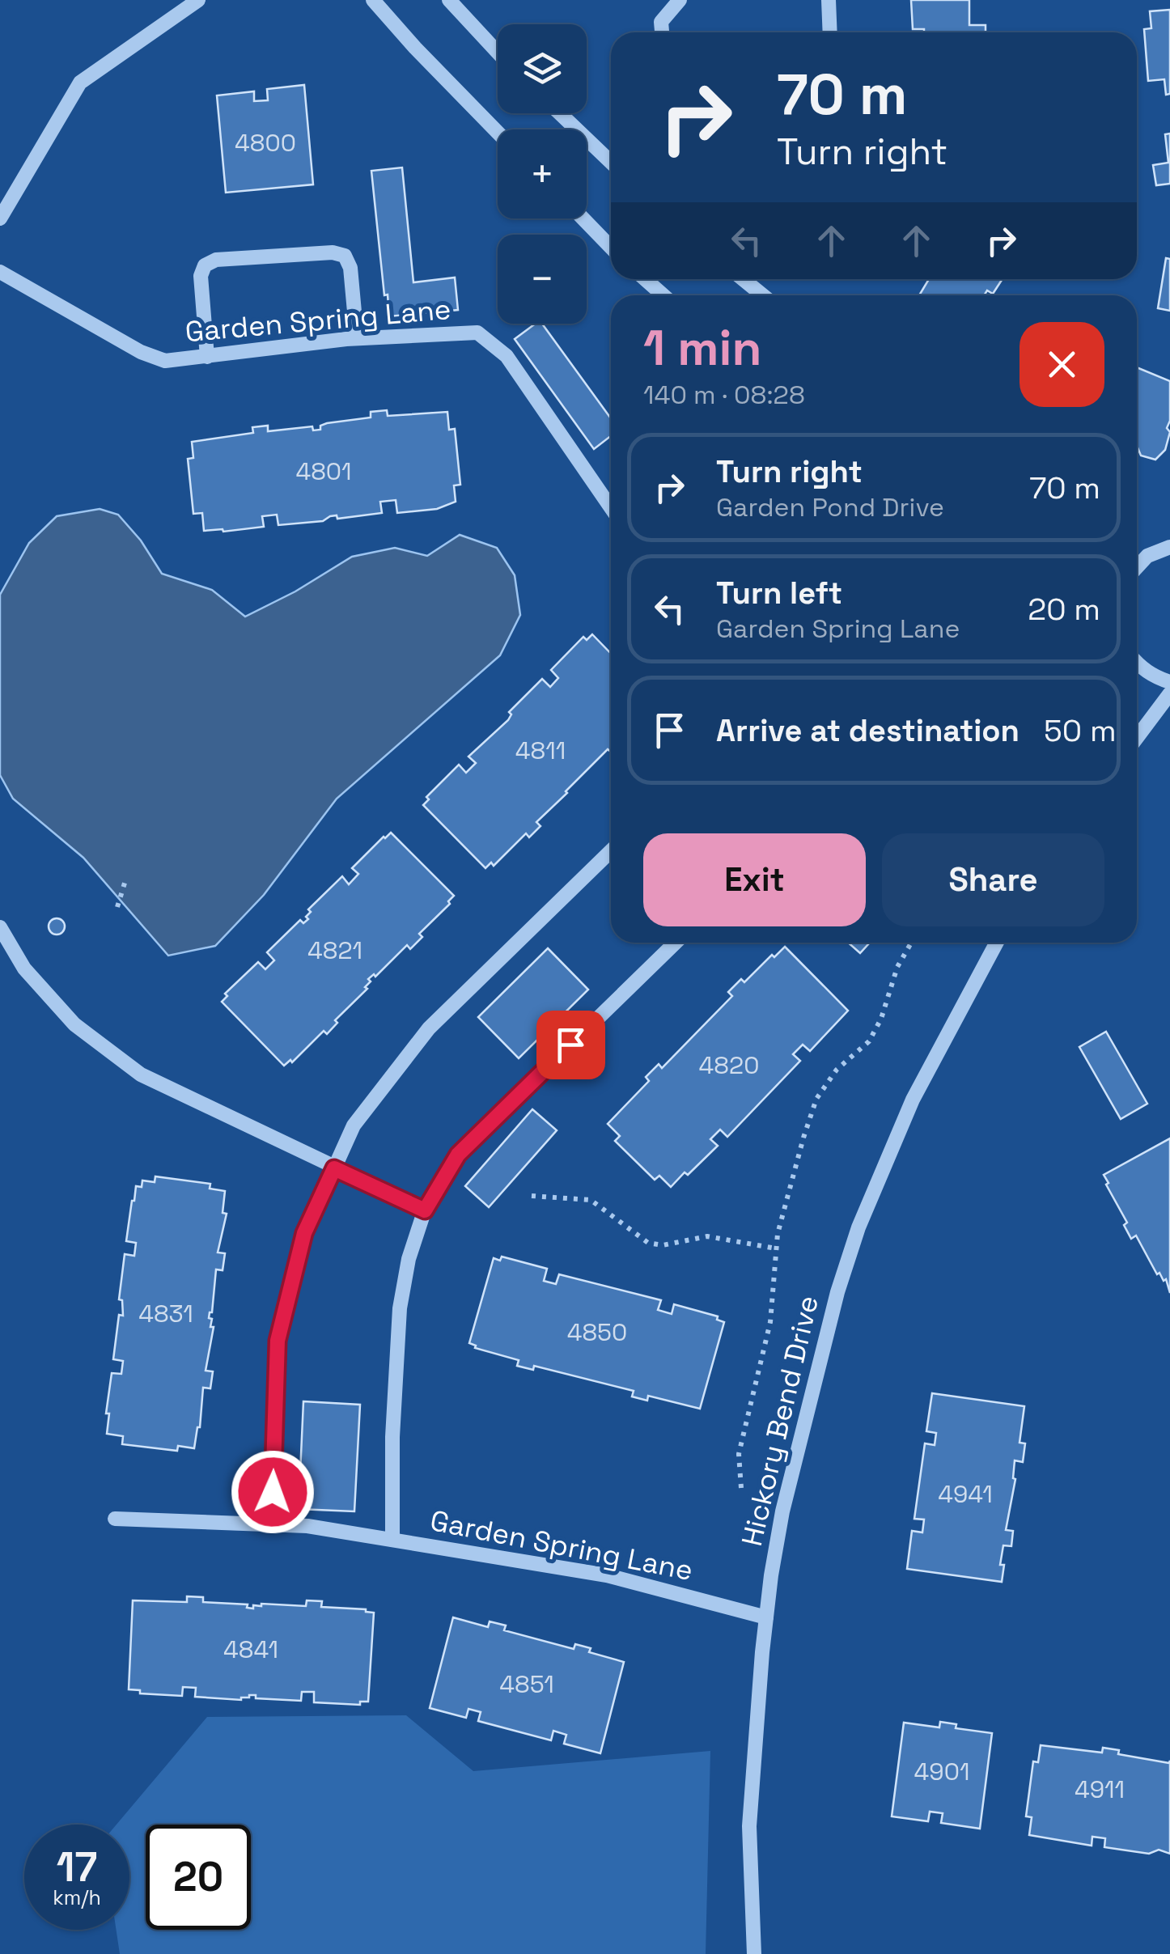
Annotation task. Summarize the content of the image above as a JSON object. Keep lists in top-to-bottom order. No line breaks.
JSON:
{"streets":{"street":["Garden Spring Lane","Hickory Bend Drive"]},"crossings":[["Garden Spring Lane","Hickory Bend Drive"]],"house_numbers":["4800","4801","4811","4821","4820","4831","4850","4941","4841","4851","4901","4911"],"page":{"map_buttons":["+","−"],"turn":["70 m","Turn right"],"heading":["1 min","140 m · 08:28"],"list":[{"name":"Turn right","note":"Garden Pond Drive","value":"70 m"},{"name":"Turn left","note":"Garden Spring Lane","value":"20 m"},{"name":"Arrive at destination","value":"50 m"}],"buttons":["Exit","Share"],"speed":"17 km/h","limit":"20"}}
